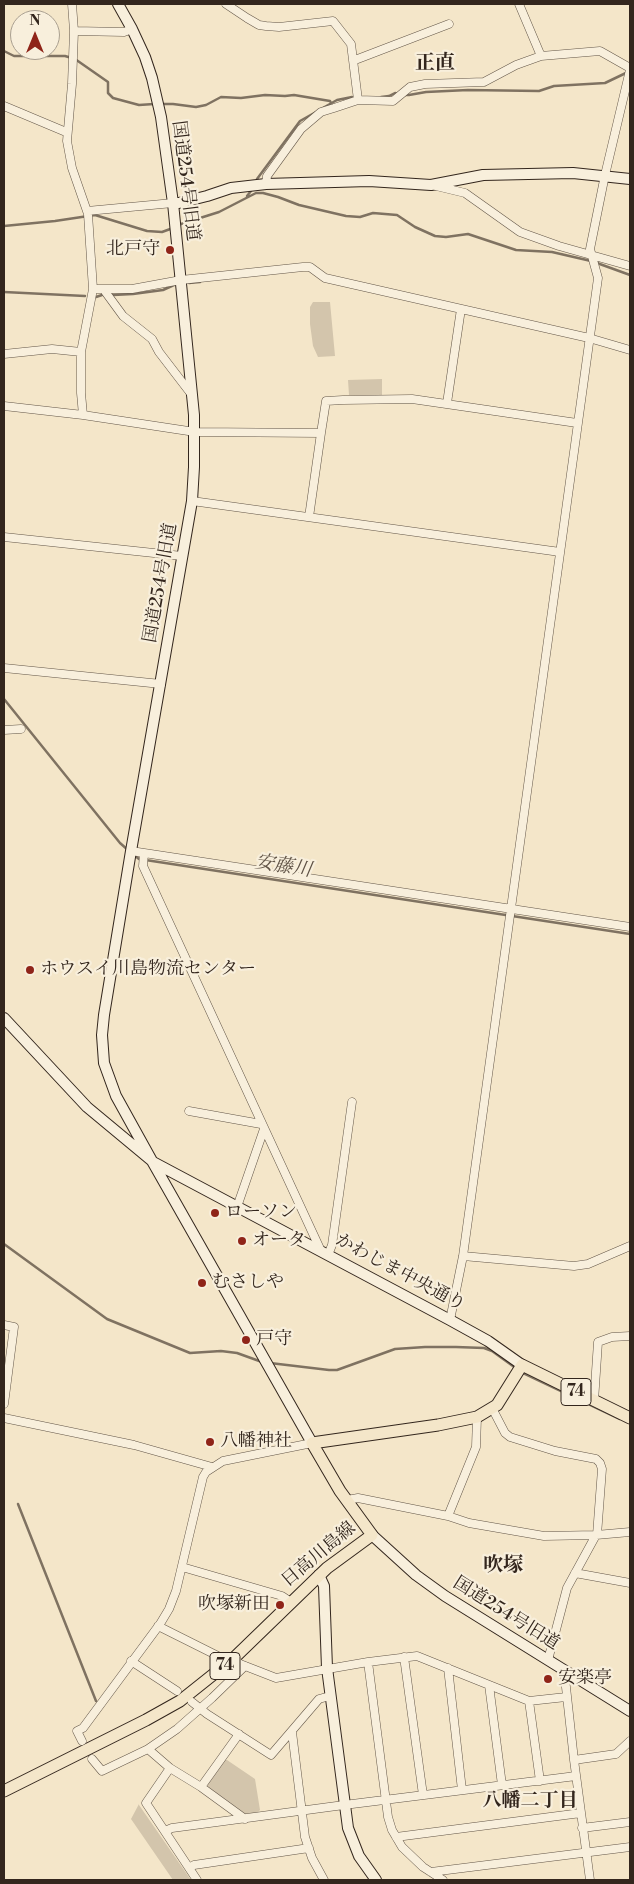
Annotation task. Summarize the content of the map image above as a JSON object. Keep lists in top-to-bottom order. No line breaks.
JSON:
{"streets":{"main road":["かわじま中央通り","74","日高川島線"],"street":["国道254号旧道"]},"crossings":[["国道254号旧道","かわじま中央通り"],["国道254号旧道","日高川島線"]],"districts":["正直","吹塚","八幡二丁目"],"water":["安藤川"],"places":["北戸守","ホウスイ川島物流センター","ローソン","オータ","むさしや","戸守","八幡神社","吹塚新田","安楽亭"],"north":"top"}
